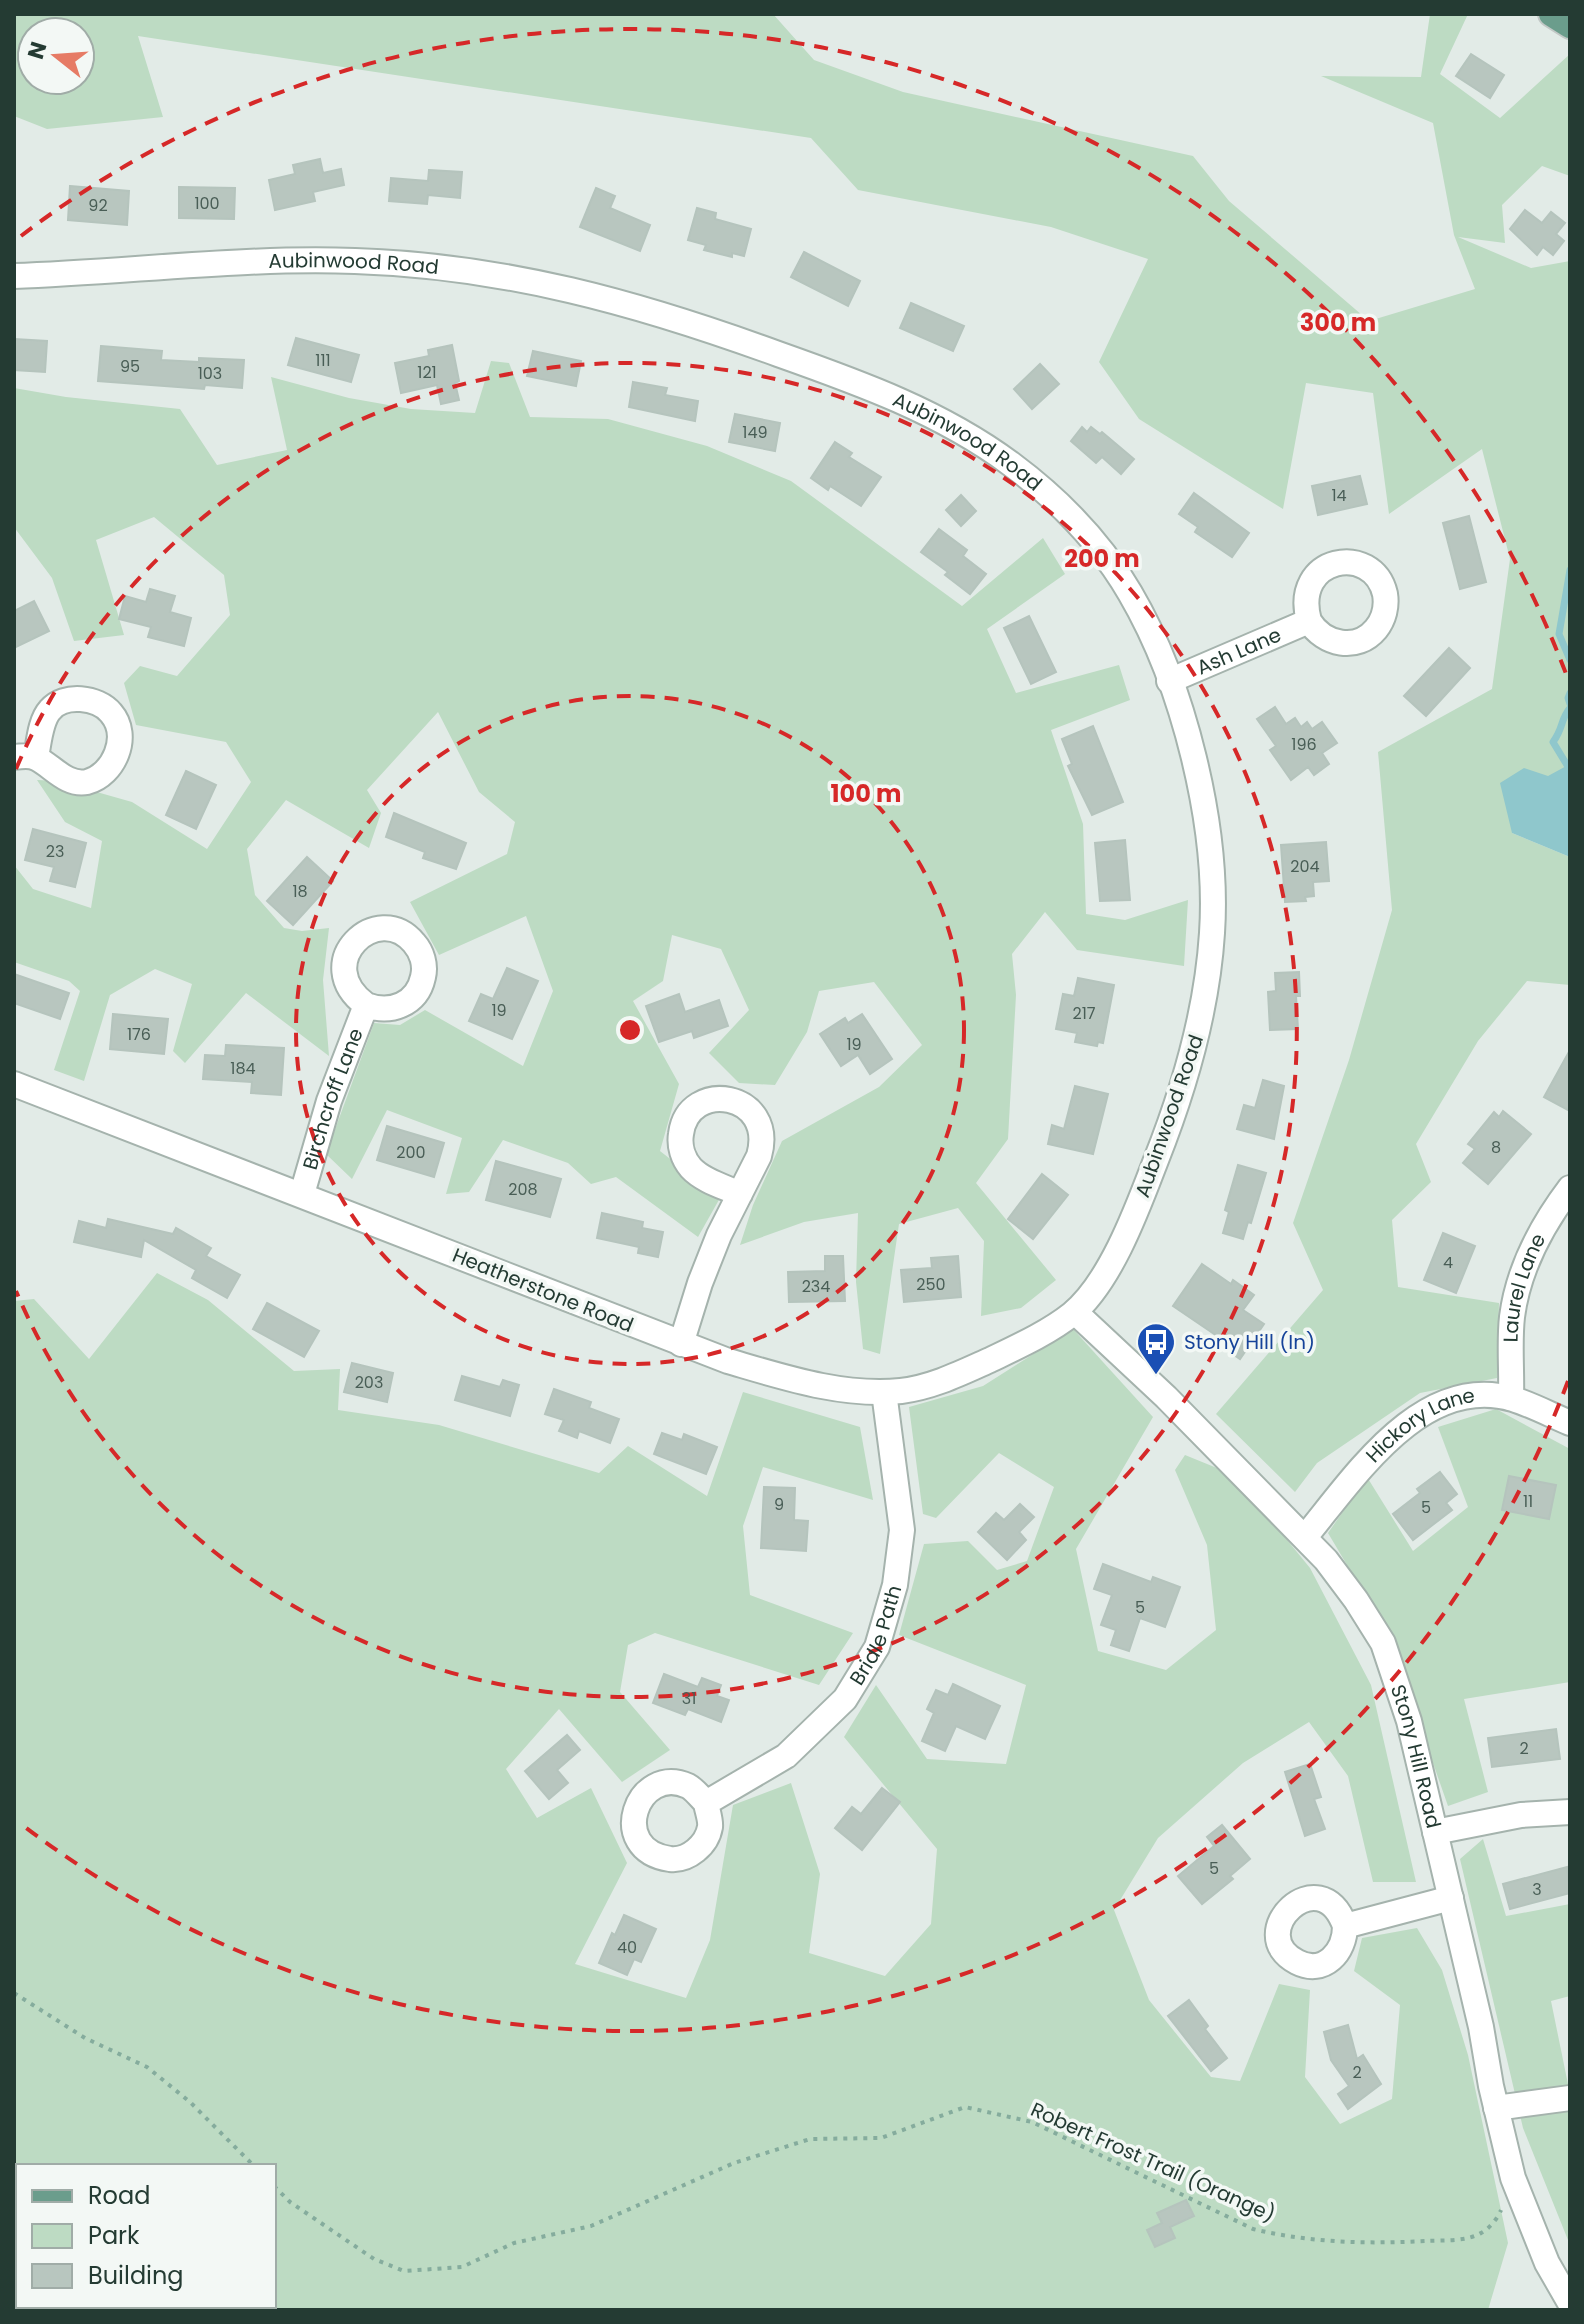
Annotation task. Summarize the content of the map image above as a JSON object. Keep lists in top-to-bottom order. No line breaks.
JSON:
{"streets":{"street":["Aubinwood Road","Ash Lane","Birchcroff Lane","Laurel Lane","Heatherstone Road","Hickory Lane","Bridle Path","Stony Hill Road"],"path":["Robert Frost Trail (Orange)"]},"crossings":[["Aubinwood Road","Ash Lane"],["Aubinwood Road","Heatherstone Road"],["Aubinwood Road","Stony Hill Road"],["Birchcroff Lane","Heatherstone Road"],["Laurel Lane","Hickory Lane"],["Heatherstone Road","Bridle Path"],["Heatherstone Road","Stony Hill Road"],["Hickory Lane","Stony Hill Road"],["Stony Hill Road","Robert Frost Trail (Orange)"]],"places":{"bus stop":["Stony Hill (In)"]},"house_numbers":["100","92","111","95","121","103","149","14","196","23","204","18","19","217","176","19","184","8","200","208","4","250","234","203","11","9","5","5","31","2","5","3","40","2"],"legend":["Road","Park","Building"],"north":"left","rings":["300 m","200 m","100 m"]}
